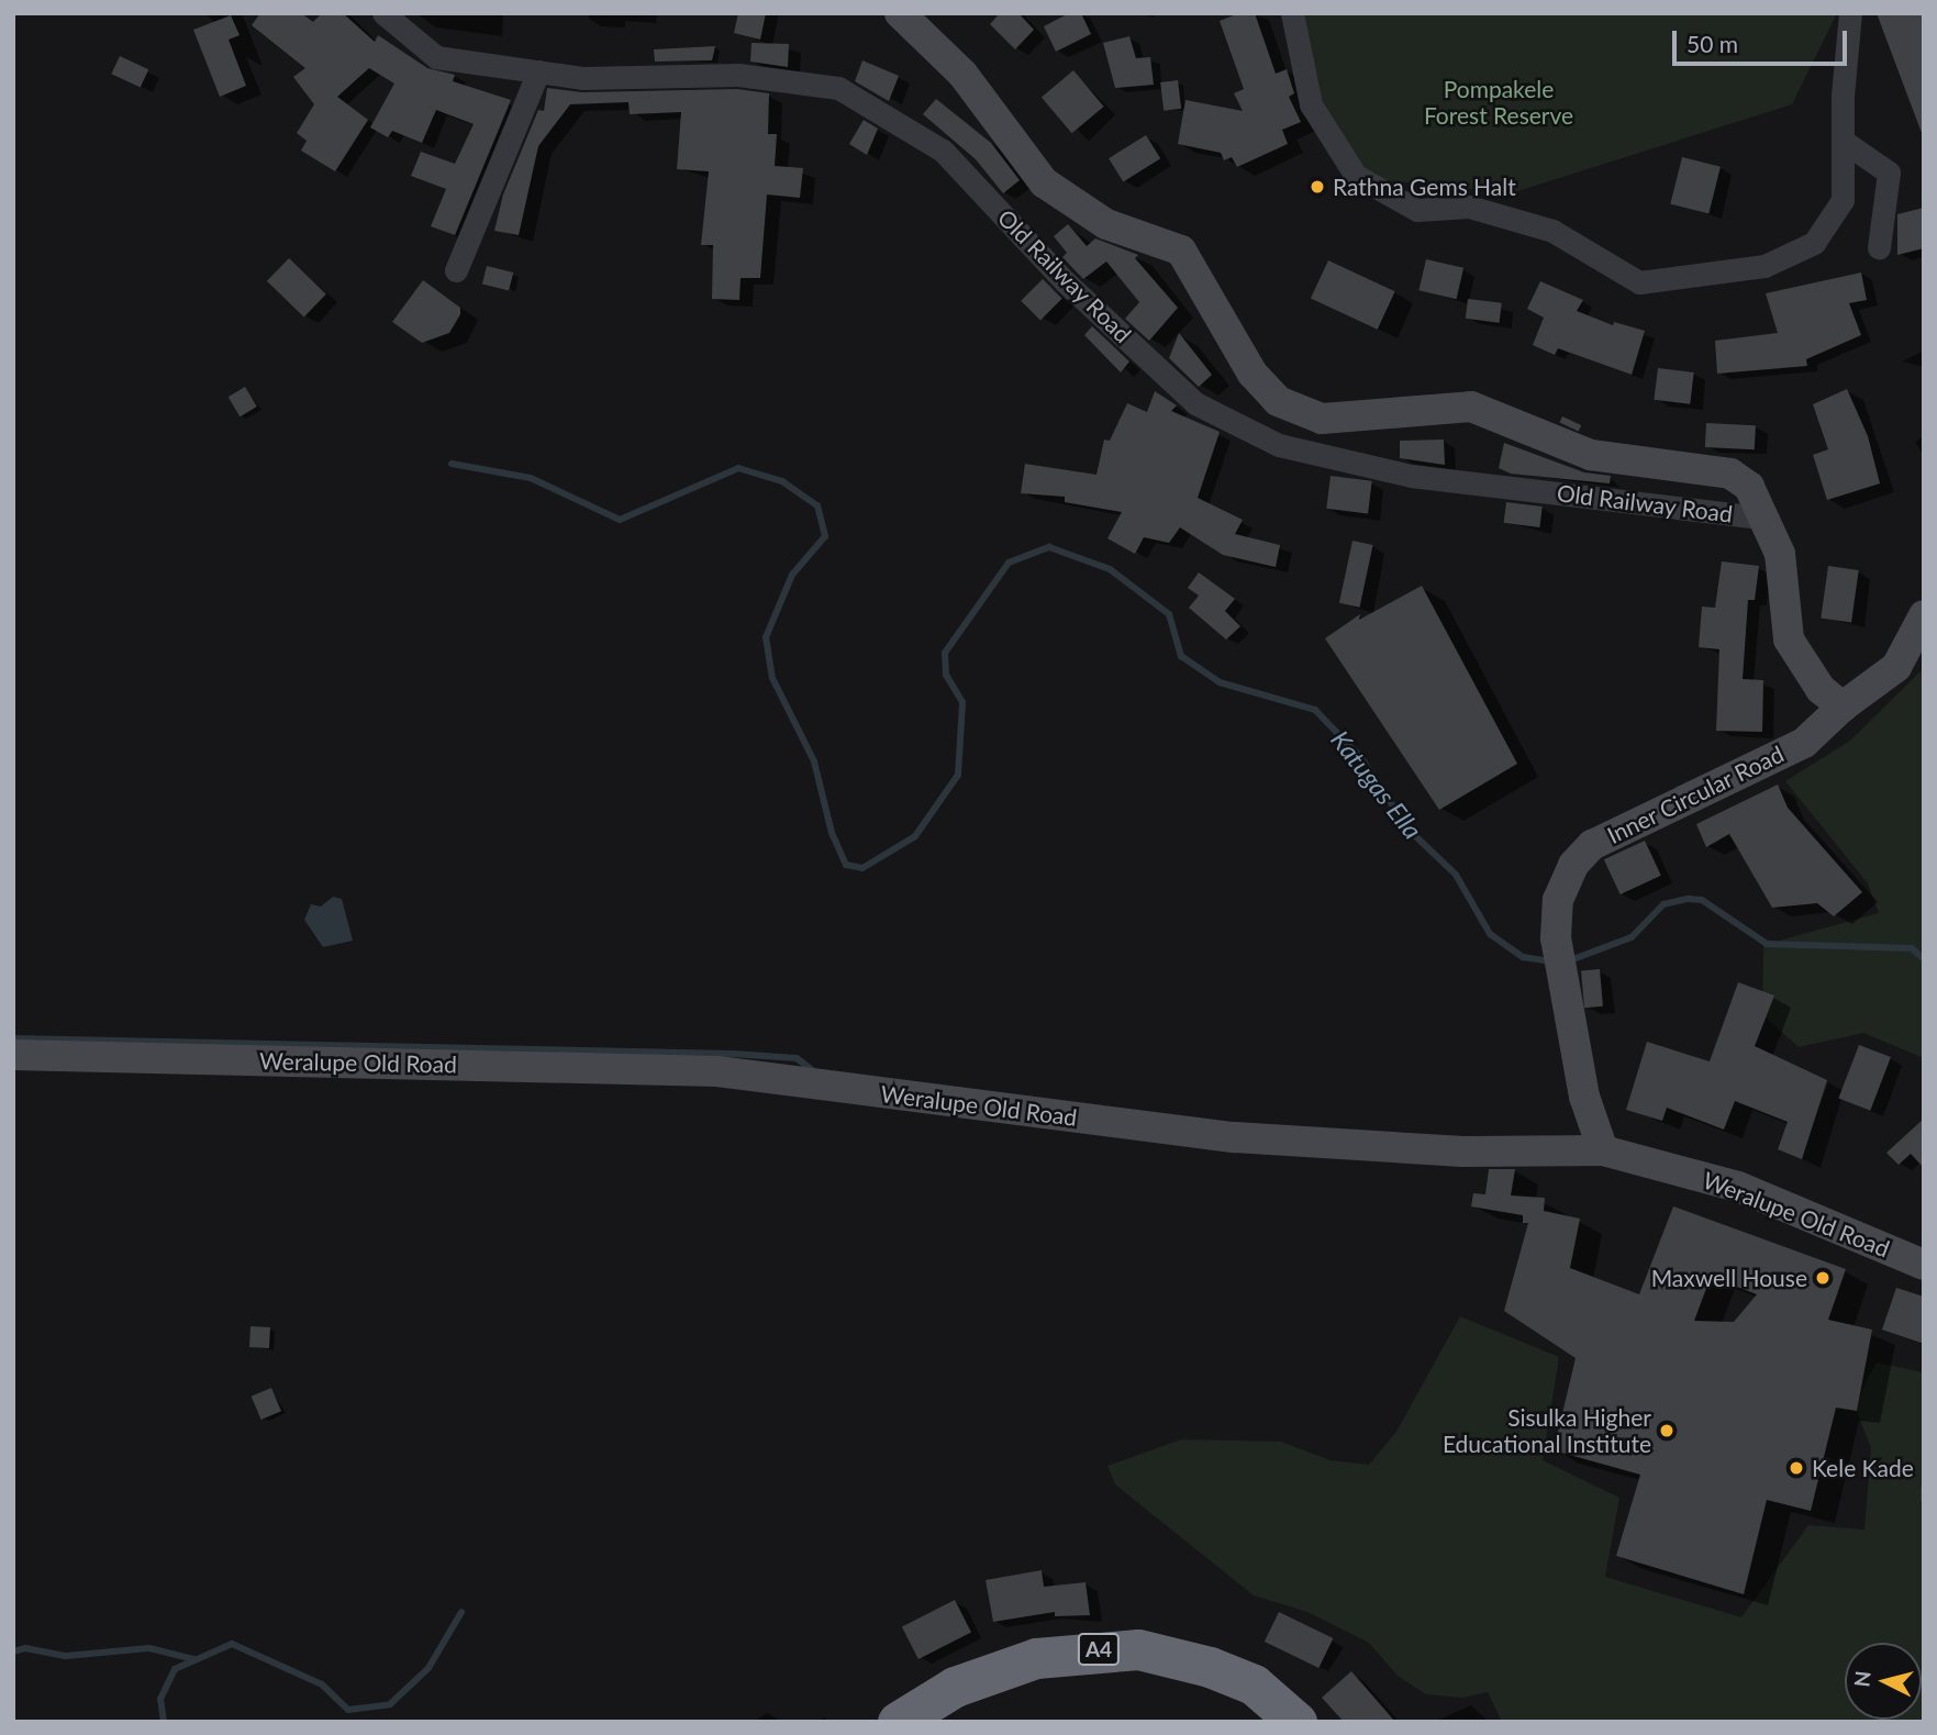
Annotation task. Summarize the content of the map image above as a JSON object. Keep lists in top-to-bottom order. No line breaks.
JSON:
{"streets":{"highway":["A4"],"street":["Old Railway Road","Inner Circular Road","Weralupe Old Road"]},"crossings":[["Inner Circular Road","Weralupe Old Road"]],"water":["Katugas Ella"],"parks":["Pompakele Forest Reserve"],"places":["Rathna Gems Halt","Maxwell House","Sisulka Higher Educational Institute","Kele Kade"],"scale_bar":"50 m","north":"left"}
